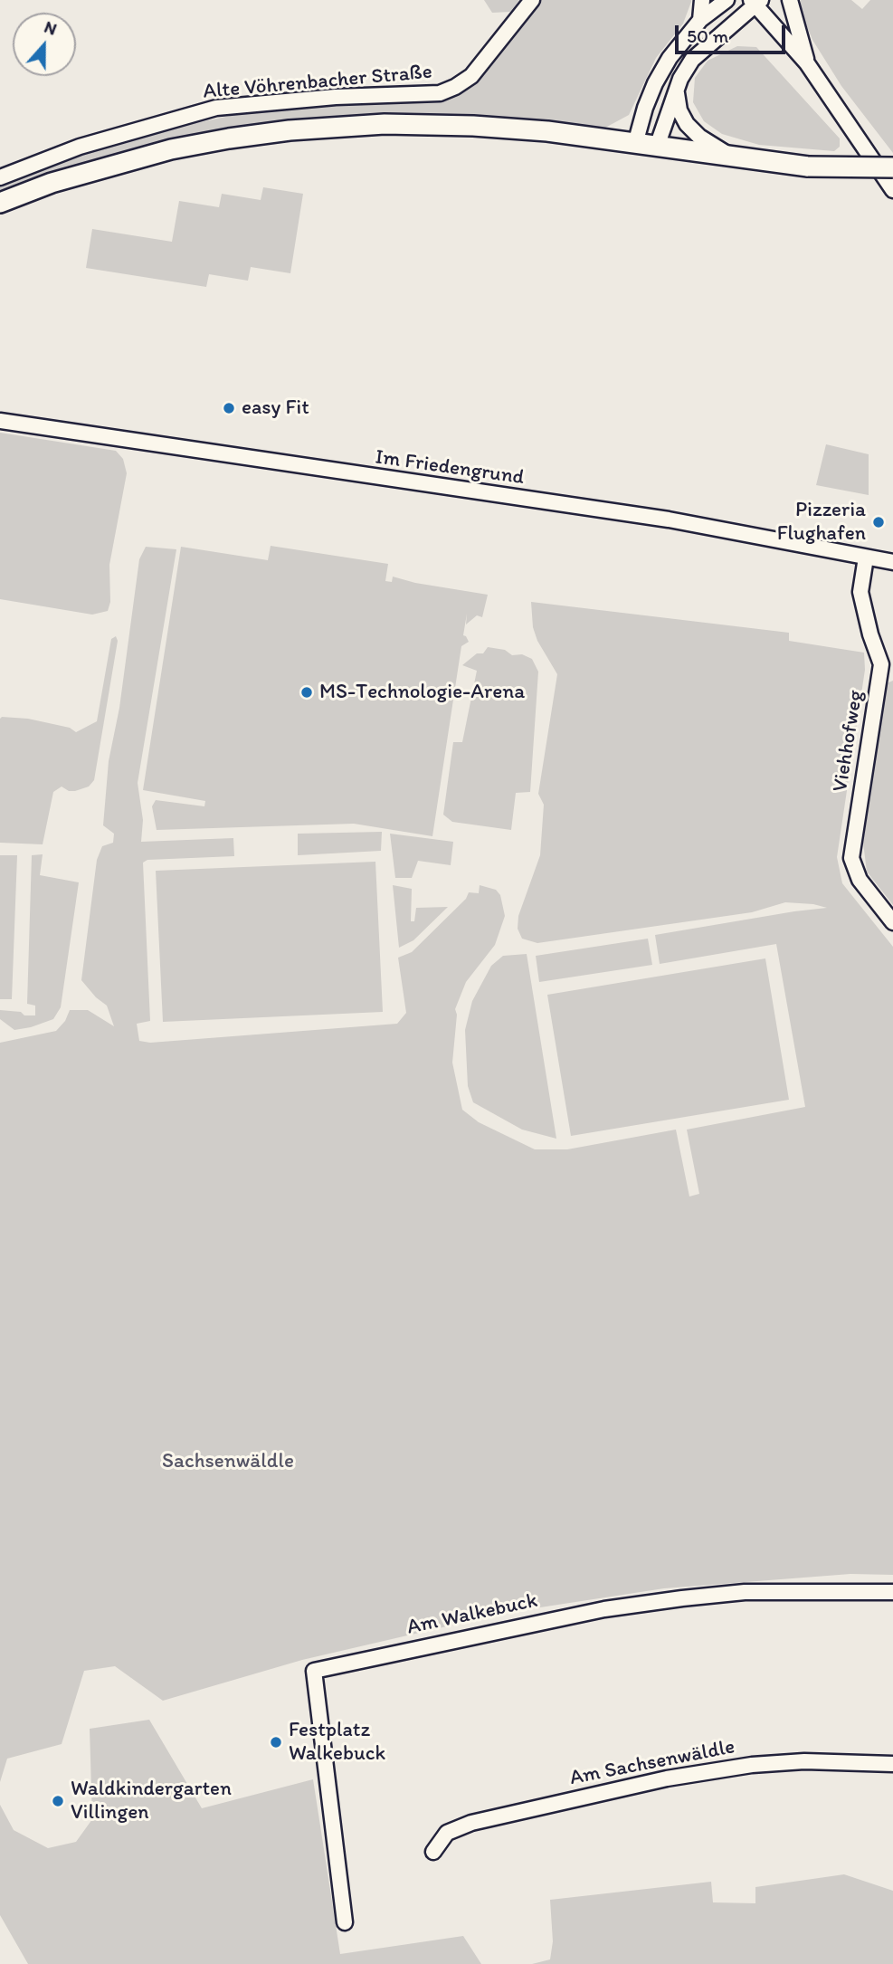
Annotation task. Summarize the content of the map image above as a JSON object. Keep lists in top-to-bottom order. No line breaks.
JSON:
{"streets":{"street":["Alte Vöhrenbacher Straße","Im Friedengrund","Viehhofweg","Am Walkebuck","Am Sachsenwäldle"]},"crossings":[["Im Friedengrund","Viehhofweg"]],"parks":["Sachsenwäldle"],"places":["easy Fit","Pizzeria Flughafen","MS-Technologie-Arena","Festplatz Walkebuck","Waldkindergarten Villingen"],"scale_bar":"50 m","north":"top"}
